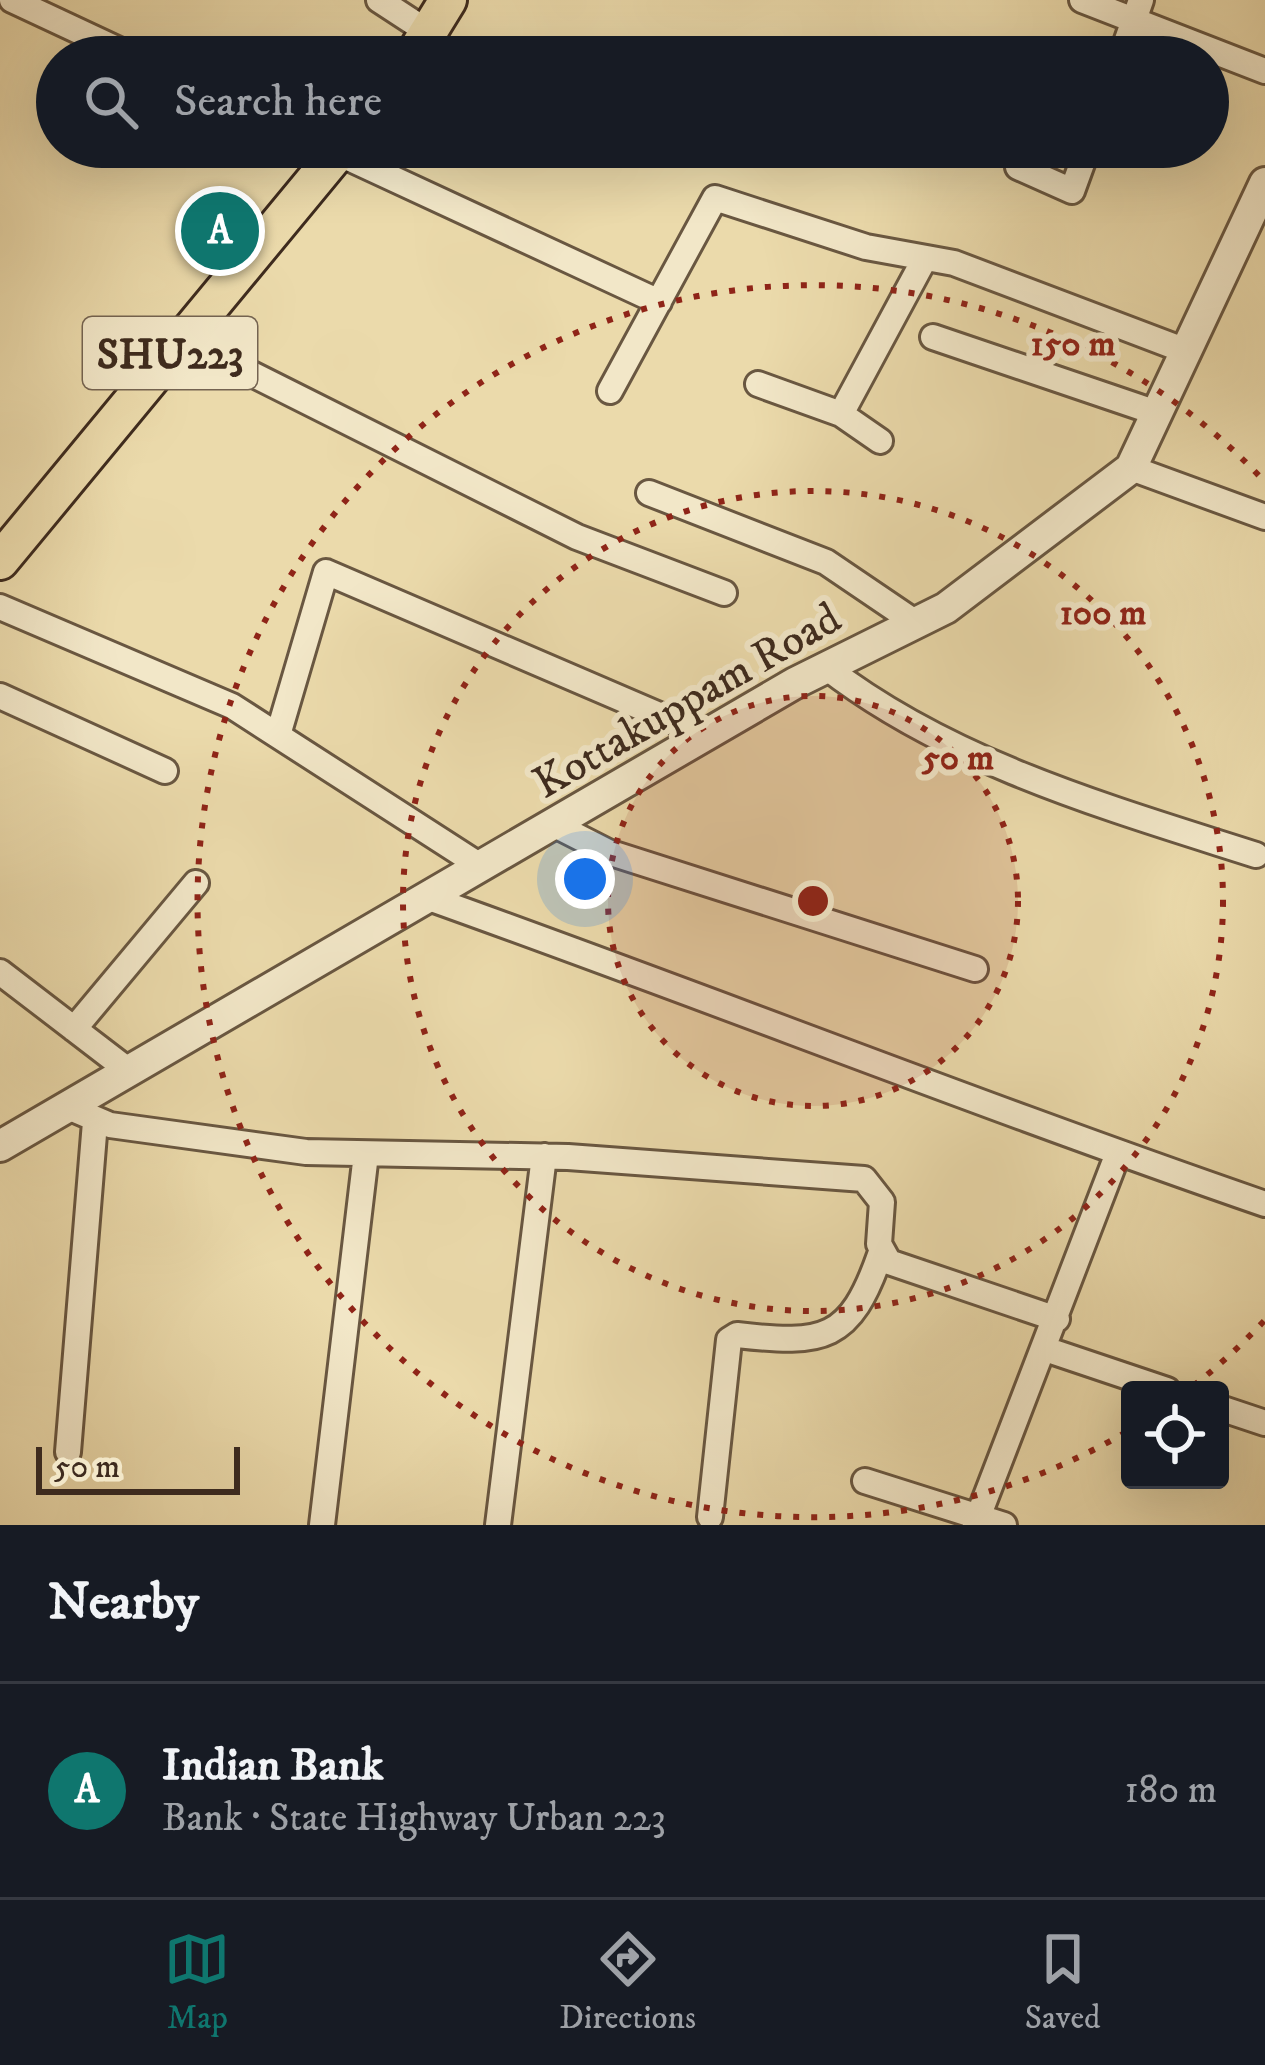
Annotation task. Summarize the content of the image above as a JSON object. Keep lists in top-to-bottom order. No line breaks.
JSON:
{"streets":{"main road":["SHU223"],"street":["Kottakuppam Road"]},"scale_bar":"50 m","page":{"search":"Search here","pins":"A","scale":"50 m","heading":"Nearby","list":[{"mark":"A","name":"Indian Bank","note":"Bank · State Highway Urban 223","value":"180 m"}],"nav":["Map","Directions","Saved"]},"rings":["150 m","100 m","50 m"]}
